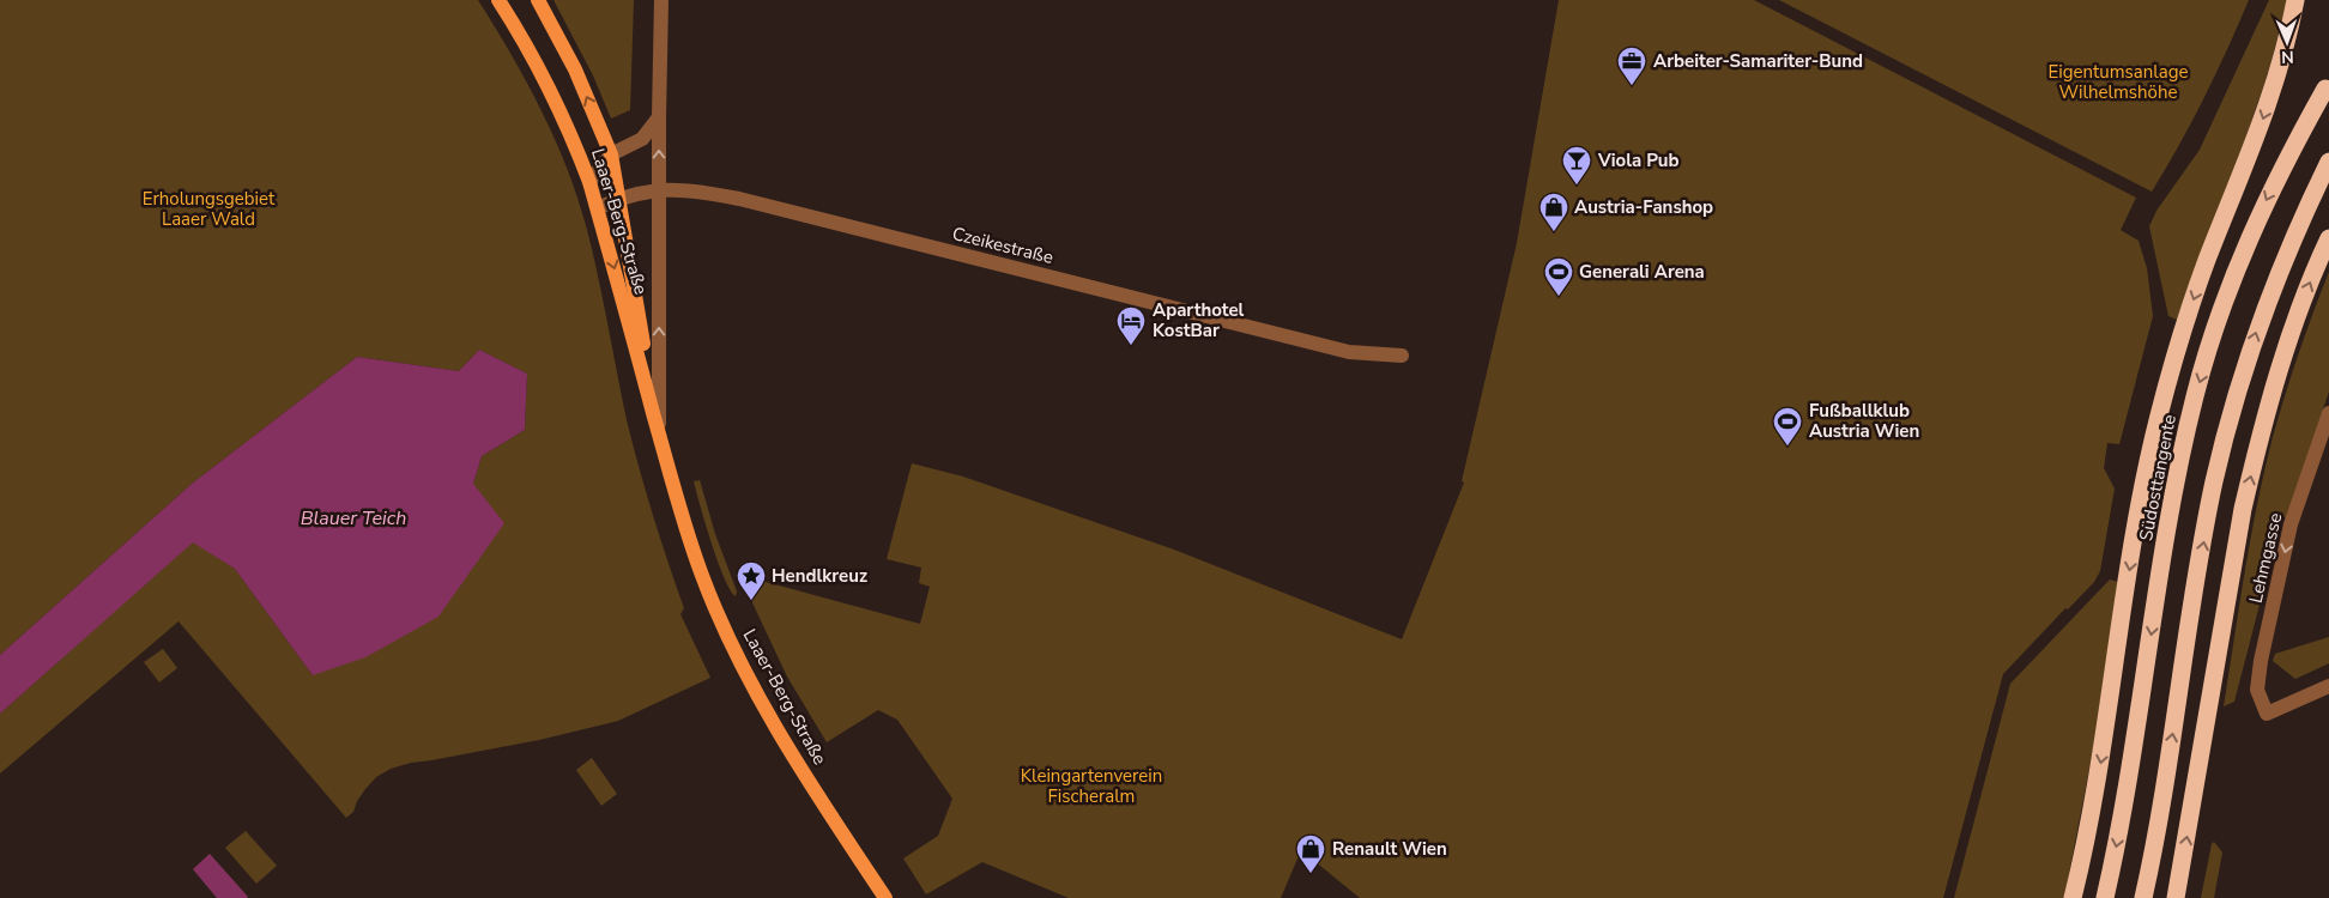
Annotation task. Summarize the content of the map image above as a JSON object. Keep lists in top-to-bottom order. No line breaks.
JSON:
{"streets":{"highway":["Südosttangente"],"main road":["Laaer-Berg-Straße"],"street":["Czeikestraße","Lehmgasse"]},"crossings":[["Laaer-Berg-Straße","Czeikestraße"]],"water":["Blauer Teich"],"parks":["Eigentumsanlage Wilhelmshöhe","Erholungsgebiet Laaer Wald","Kleingartenverein Fischeralm"],"places":{"office":["Arbeiter-Samariter-Bund"],"bar":["Viola Pub"],"shop":["Austria-Fanshop","Renault Wien"],"sports":["Generali Arena","Fußballklub Austria Wien"],"hotel":["Aparthotel KostBar"],"place":["Hendlkreuz"]},"north":"bottom"}
